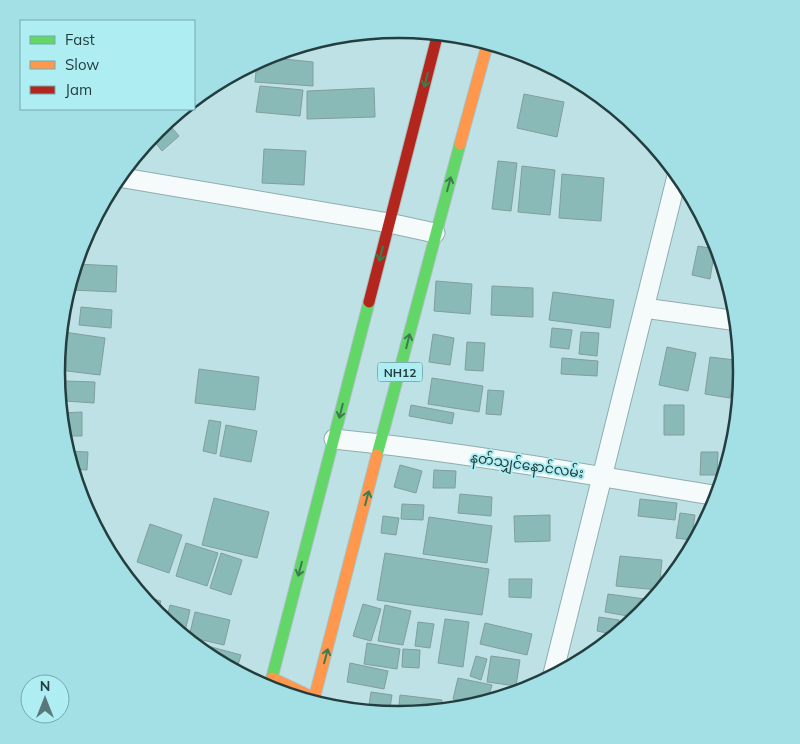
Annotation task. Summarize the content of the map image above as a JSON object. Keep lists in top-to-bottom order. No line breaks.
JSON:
{"streets":{"highway":["NH12"],"street":["နတ်သျှင်နောင်လမ်း"]},"crossings":[["NH12","နတ်သျှင်နောင်လမ်း"]],"legend":["Fast","Slow","Jam"],"north":"top"}
